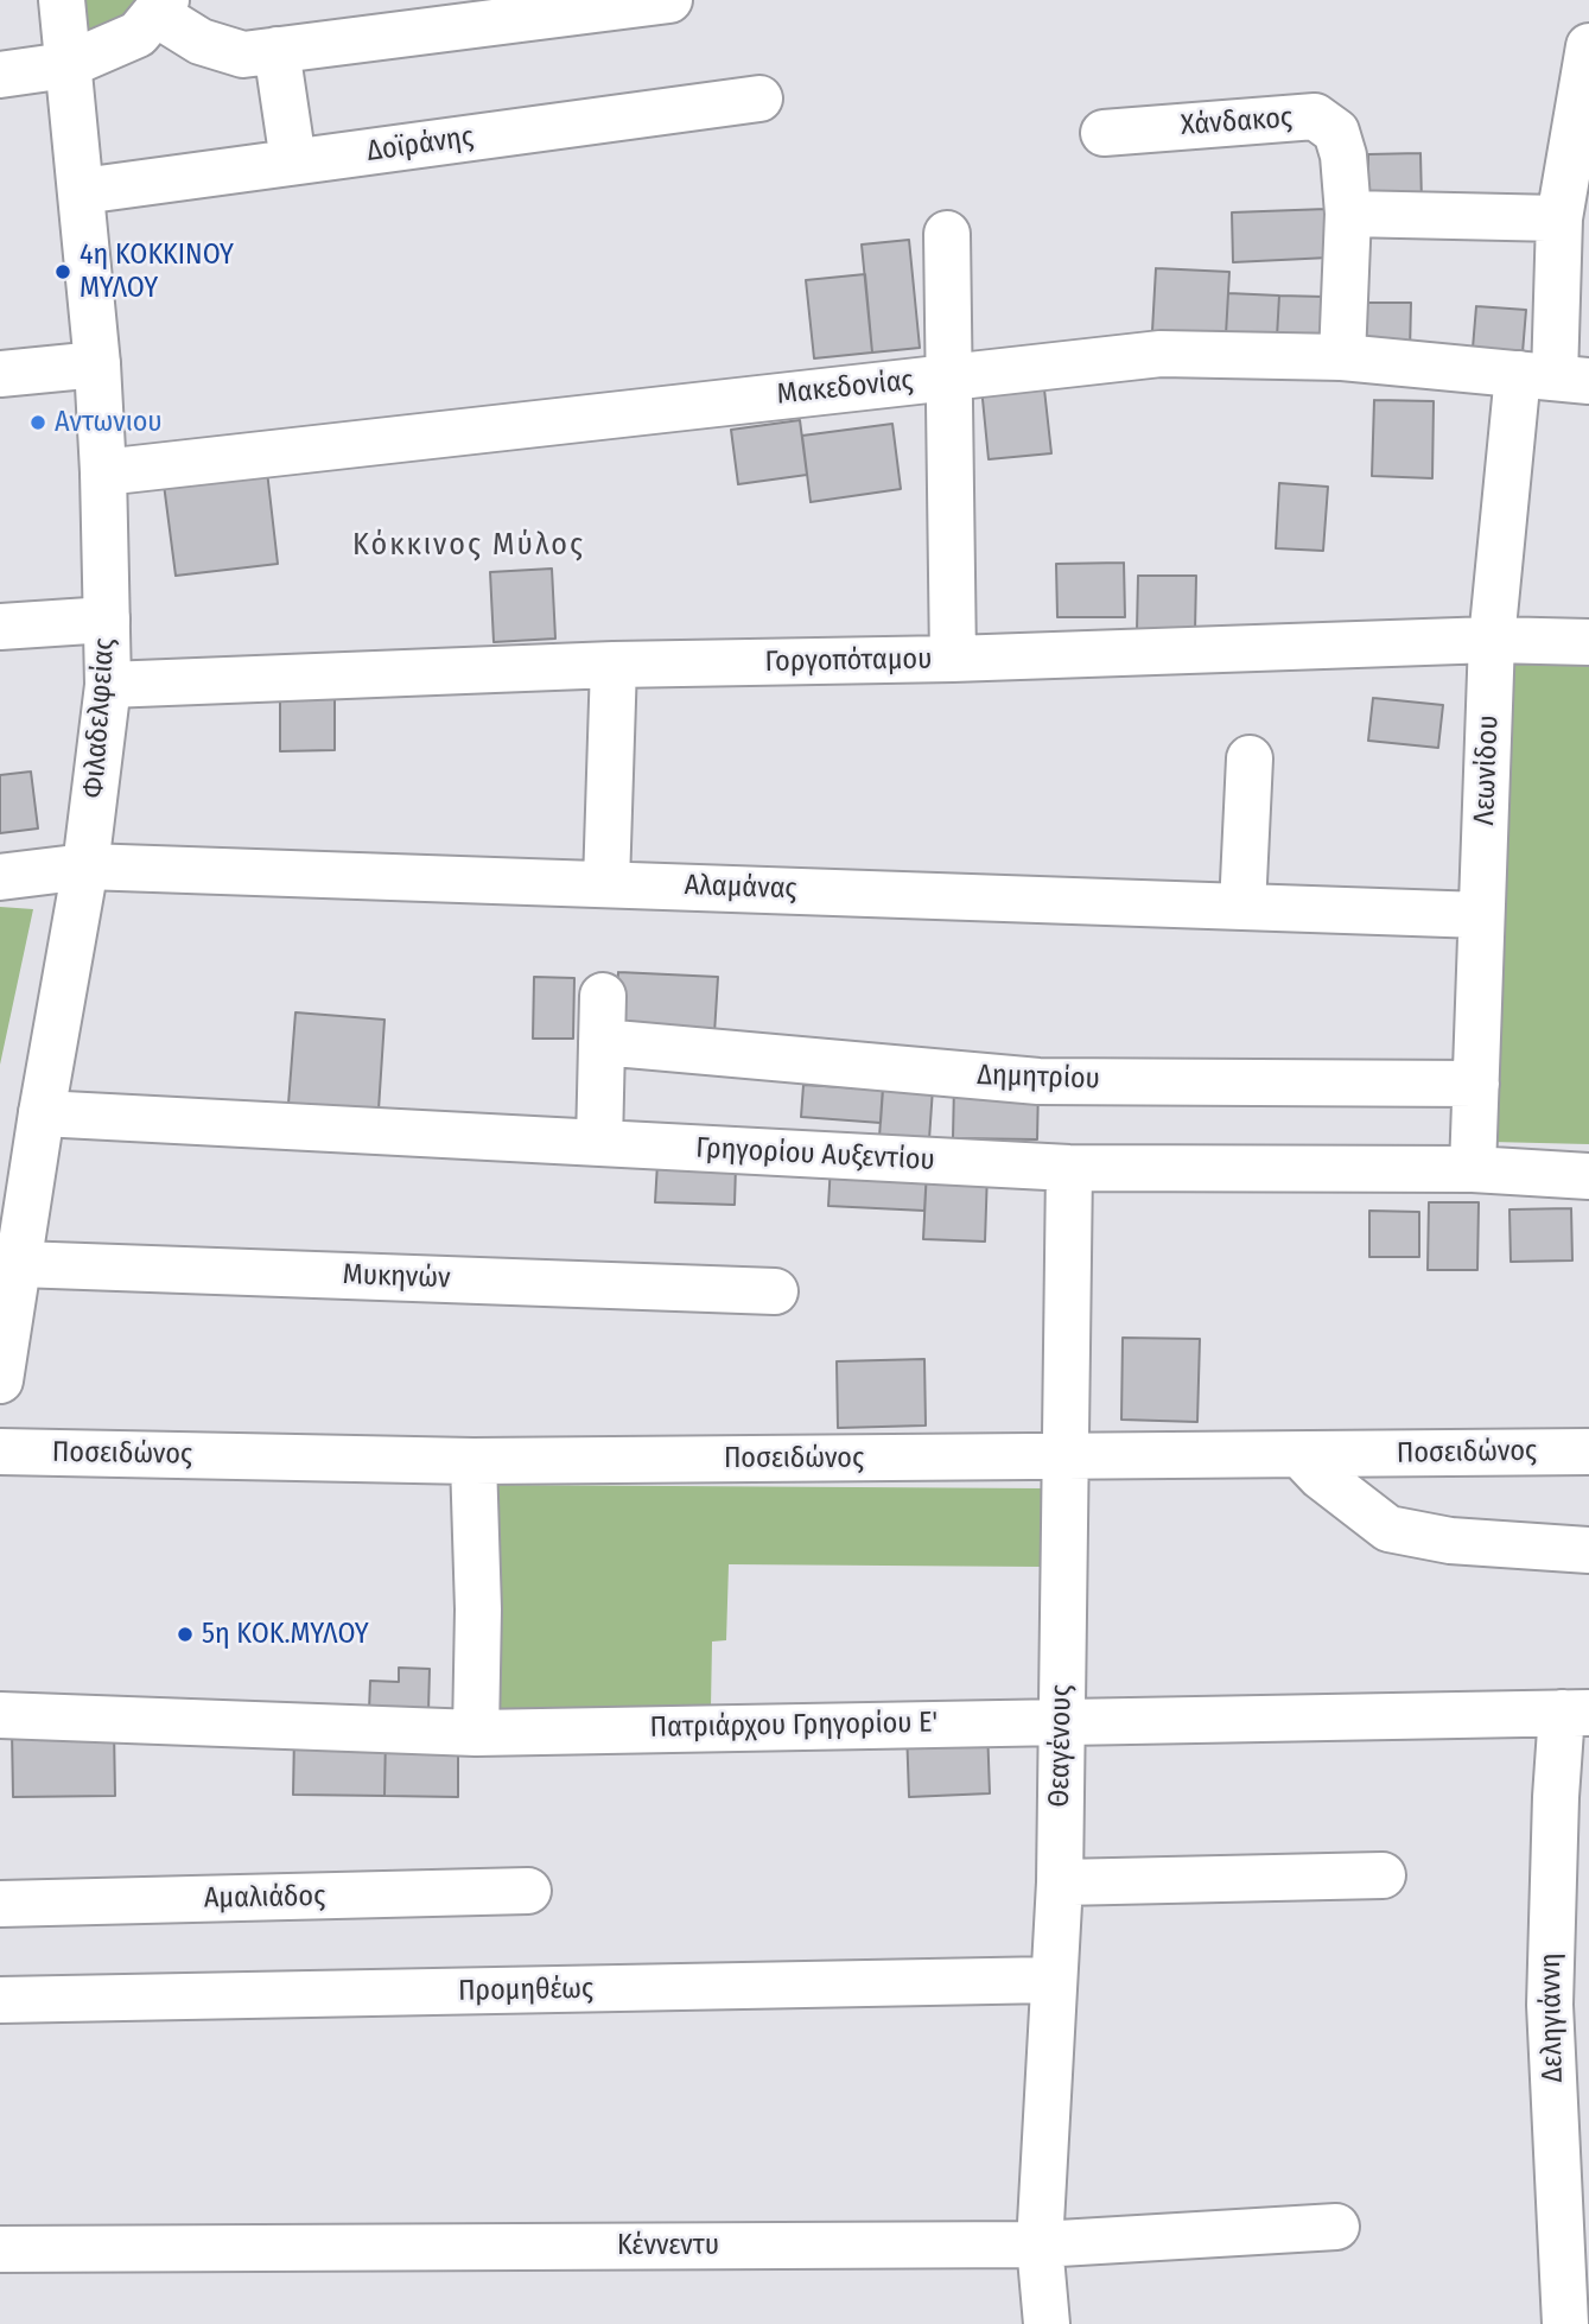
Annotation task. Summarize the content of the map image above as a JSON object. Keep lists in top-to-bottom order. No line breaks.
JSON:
{"streets":{"street":["Χάνδακος","Δοϊράνης","Μακεδονίας","Γοργοπόταμου","Φιλαδελφείας","Λεωνίδου","Αλαμάνας","Δημητρίου","Γρηγορίου Αυξεντίου","Μυκηνών","Ποσειδώνος","Πατριάρχου Γρηγορίου E'","Θεαγένους","Αμαλιάδος","Προμηθέως","Δεληγιάννη","Κέννεντυ"]},"crossings":[["Χάνδακος","Μακεδονίας"],["Δοϊράνης","Φιλαδελφείας"],["Μακεδονίας","Φιλαδελφείας"],["Μακεδονίας","Λεωνίδου"],["Γοργοπόταμου","Φιλαδελφείας"],["Γοργοπόταμου","Λεωνίδου"],["Φιλαδελφείας","Αλαμάνας"],["Φιλαδελφείας","Γρηγορίου Αυξεντίου"],["Φιλαδελφείας","Μυκηνών"],["Λεωνίδου","Αλαμάνας"],["Λεωνίδου","Δημητρίου"],["Λεωνίδου","Γρηγορίου Αυξεντίου"],["Γρηγορίου Αυξεντίου","Θεαγένους"],["Ποσειδώνος","Θεαγένους"],["Πατριάρχου Γρηγορίου E'","Θεαγένους"],["Πατριάρχου Γρηγορίου E'","Δεληγιάννη"],["Θεαγένους","Προμηθέως"],["Θεαγένους","Κέννεντυ"]],"districts":["Κόκκινος Μύλος"],"places":["4η ΚΟΚΚΙΝΟΥ ΜΥΛΟΥ","Αντωνιου","5η ΚΟΚ.ΜΥΛΟΥ"]}
